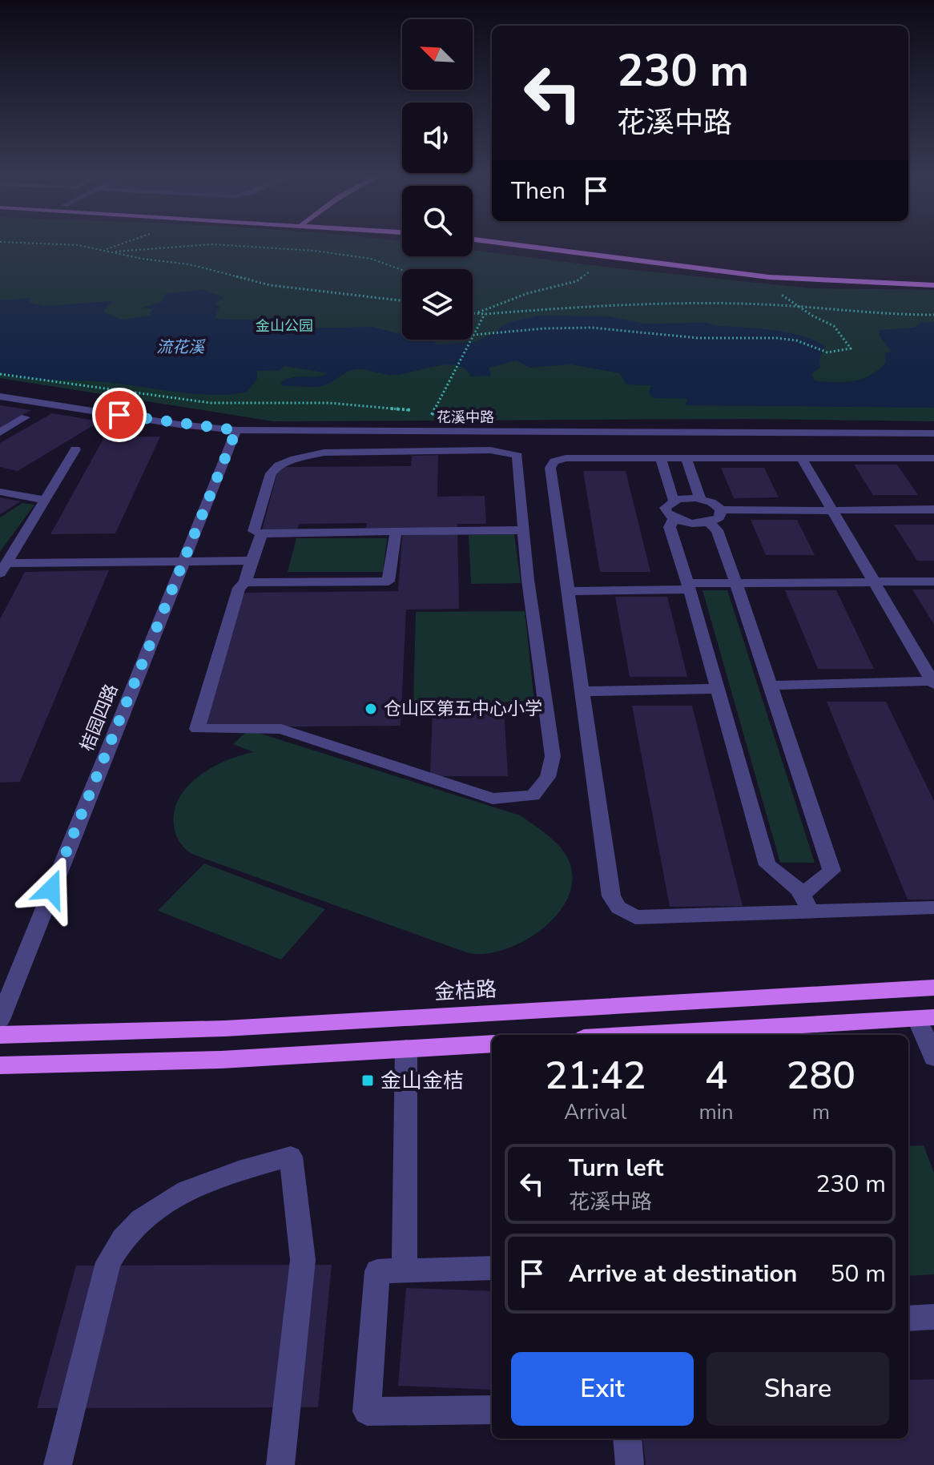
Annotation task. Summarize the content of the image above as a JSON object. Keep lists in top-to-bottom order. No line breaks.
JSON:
{"streets":{"main road":["金桔路"],"street":["花溪中路","桔园四路"]},"crossings":[["花溪中路","桔园四路"]],"water":["流花溪"],"parks":["金山公园"],"places":{"other":["仓山区第五中心小学"],"transit":["金山金桔"]},"north":"top left","page":{"turn":["230 m","花溪中路"],"then":"Then","eta":["21:42","Arrival","4","min","280","m"],"list":[{"name":"Turn left","note":"花溪中路","value":"230 m"},{"name":"Arrive at destination","value":"50 m"}],"buttons":["Exit","Share"]}}
